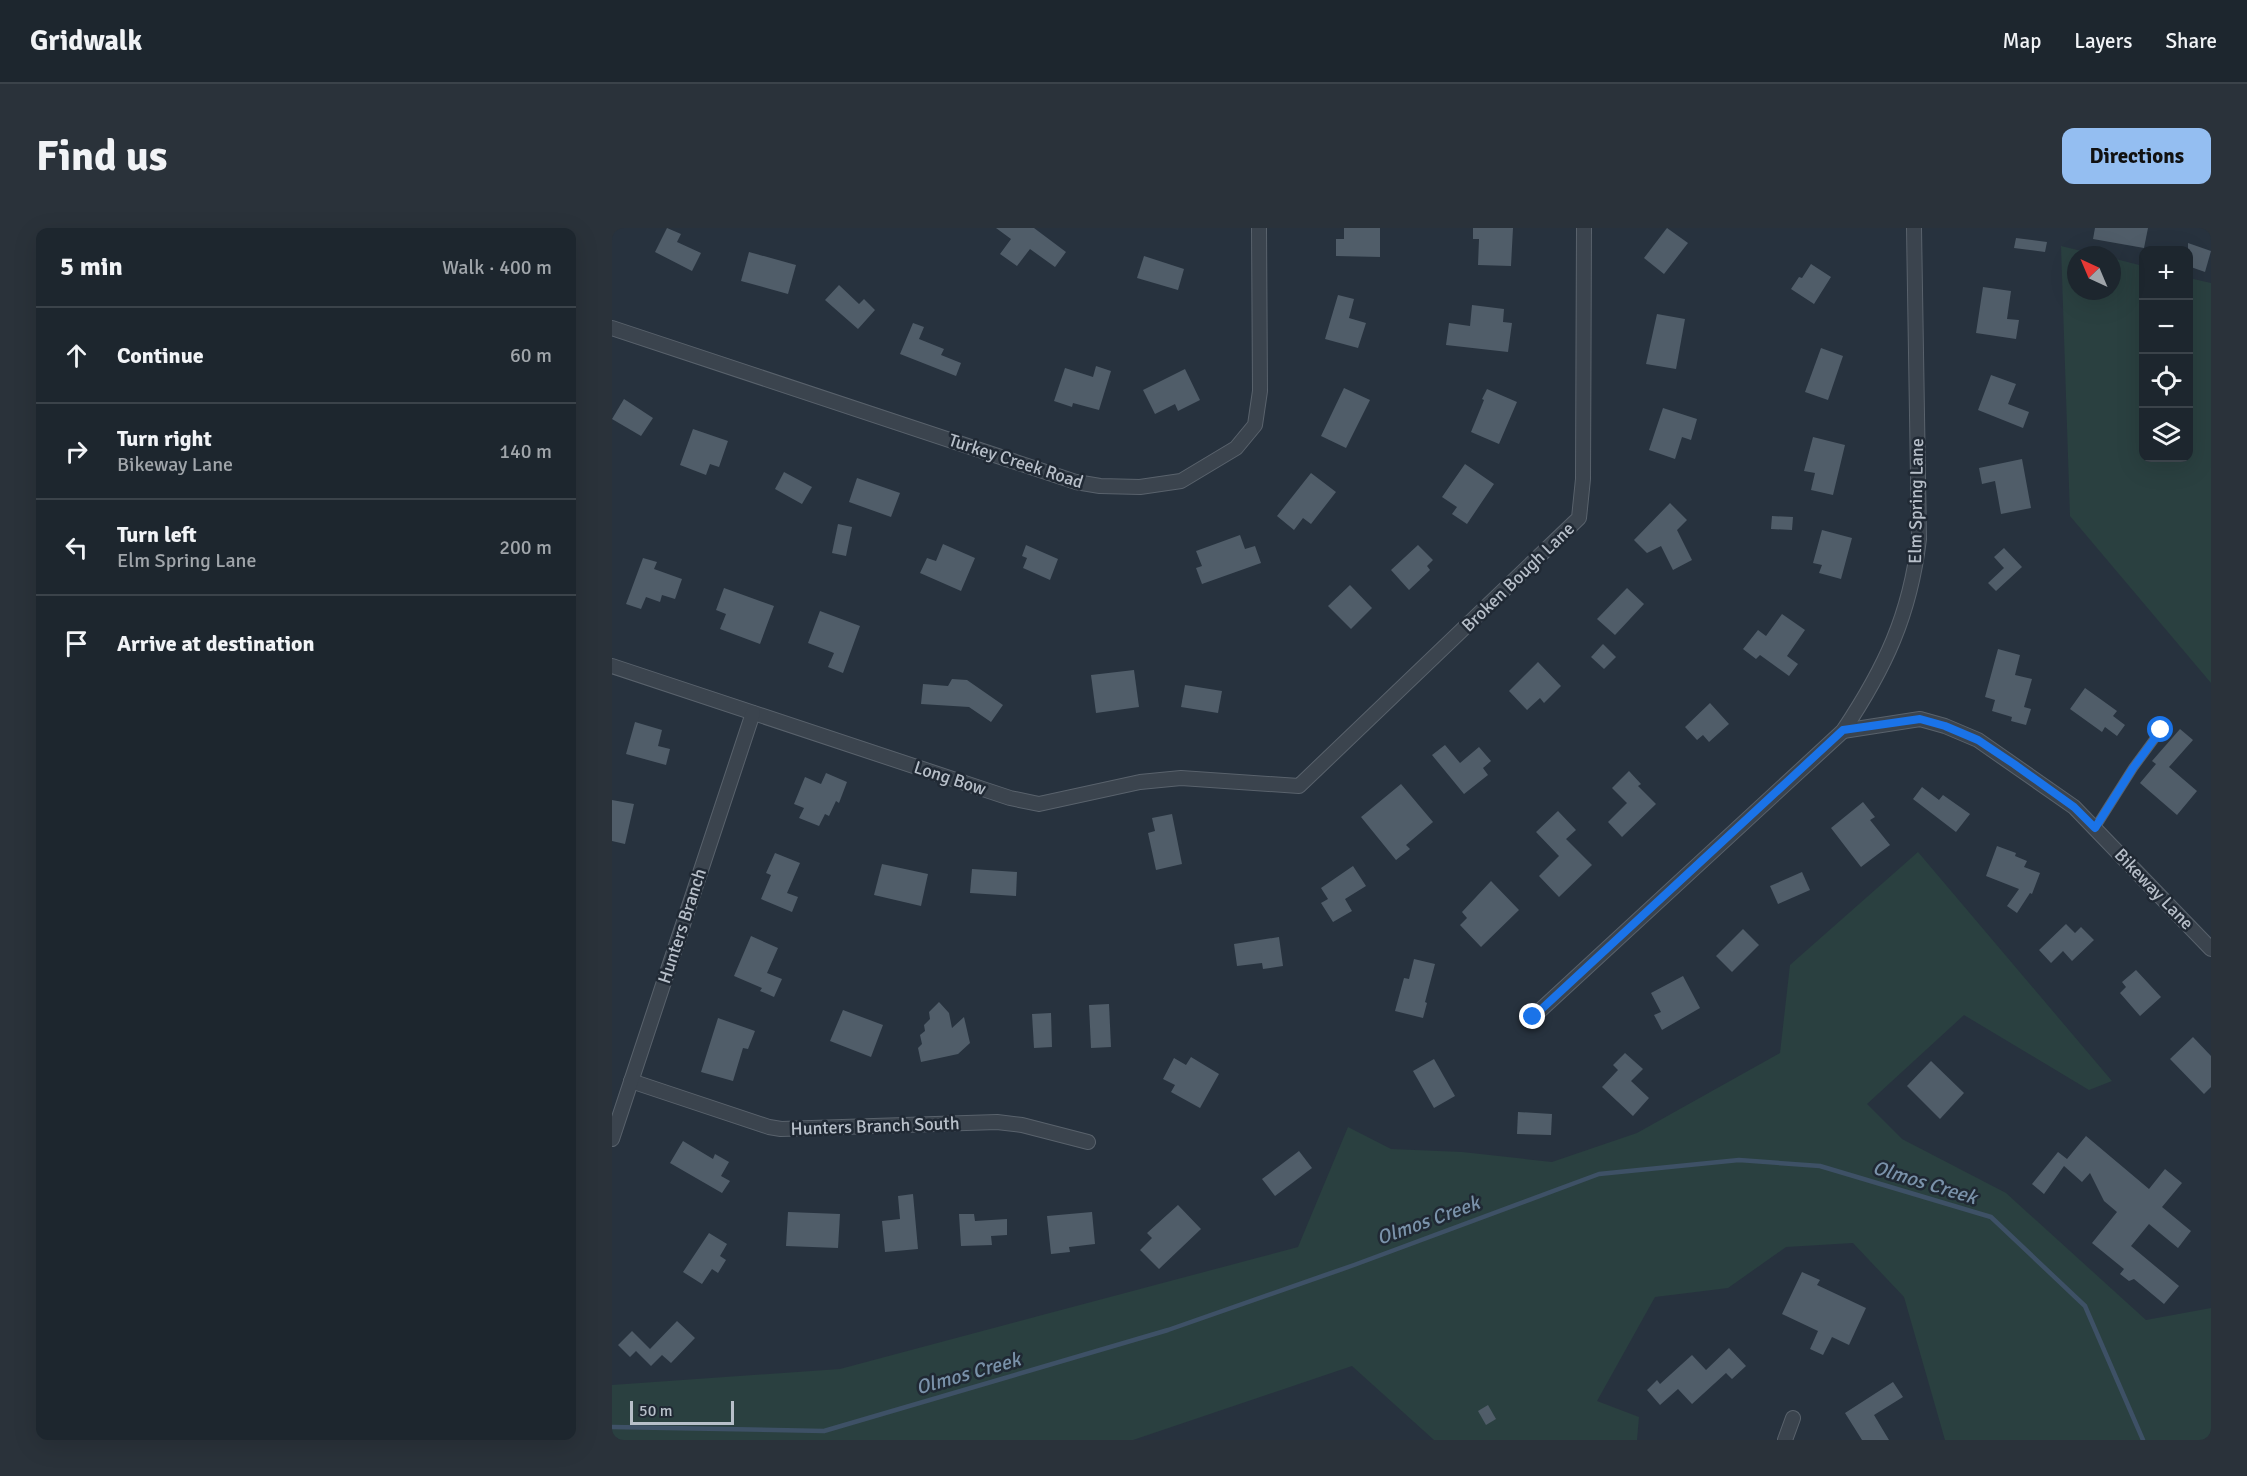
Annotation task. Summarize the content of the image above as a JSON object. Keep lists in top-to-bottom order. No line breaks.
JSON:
{"streets":{"street":["Turkey Creek Road","Elm Spring Lane","Broken Bough Lane","Long Bow","Bikeway Lane","Hunters Branch","Hunters Branch South"]},"crossings":[["Elm Spring Lane","Bikeway Lane"],["Broken Bough Lane","Long Bow"],["Long Bow","Hunters Branch"],["Hunters Branch","Hunters Branch South"]],"water":["Olmos Creek"],"scale_bar":"50 m","north":"top left","page":{"header":"Gridwalk","nav":["Map","Layers","Share"],"buttons":"Directions","title":"Find us","heading":["5 min","Walk · 400 m"],"map_buttons":["+","−"],"list":[["Continue","60 m"],["Turn right","Bikeway Lane","140 m"],["Turn left","Elm Spring Lane","200 m"],"Arrive at destination"],"scale":"50 m"}}
